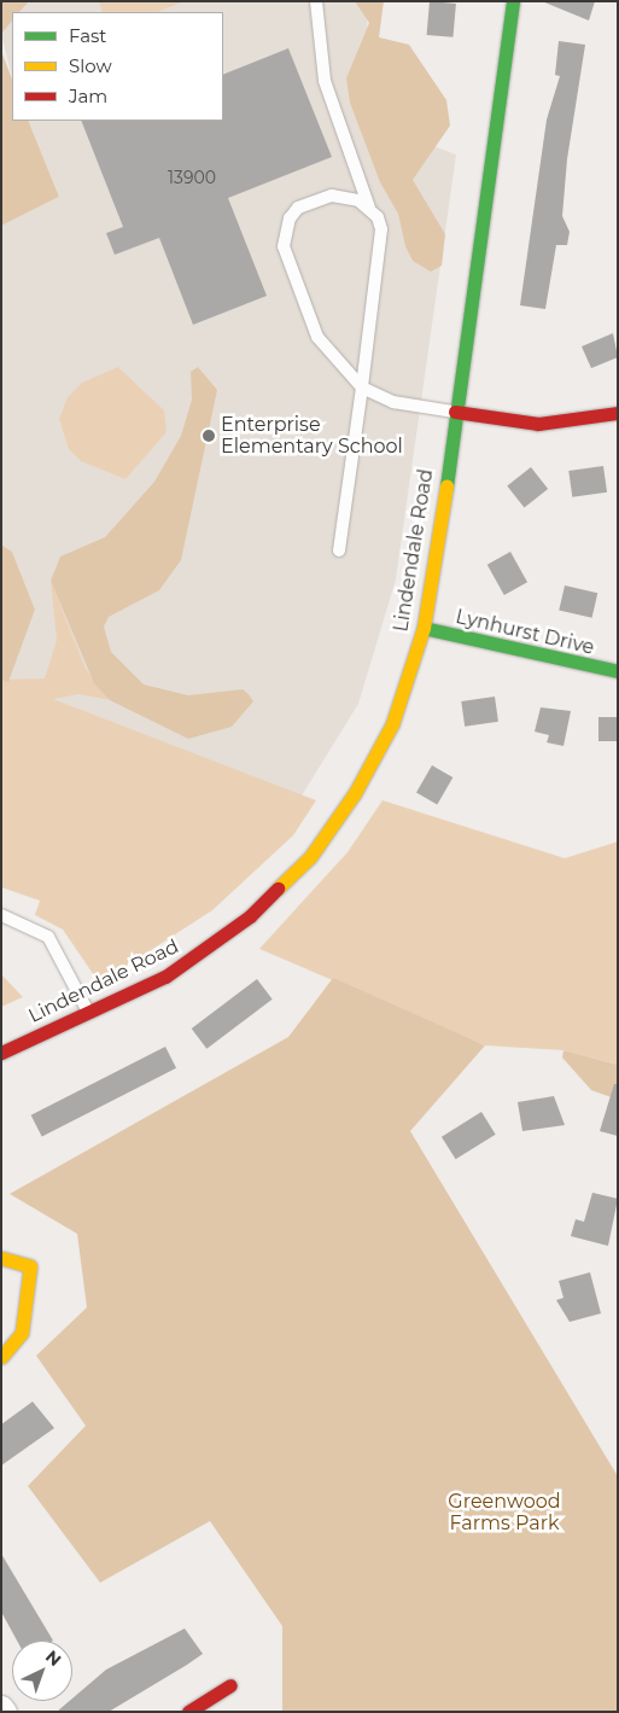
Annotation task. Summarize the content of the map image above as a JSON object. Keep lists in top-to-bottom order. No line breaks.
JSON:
{"streets":{"street":["Lindendale Road","Lynhurst Drive"]},"crossings":[["Lindendale Road","Lynhurst Drive"]],"parks":["Greenwood Farms Park"],"places":["Enterprise Elementary School"],"house_numbers":["13900"],"legend":["Fast","Slow","Jam"],"north":"top right"}
